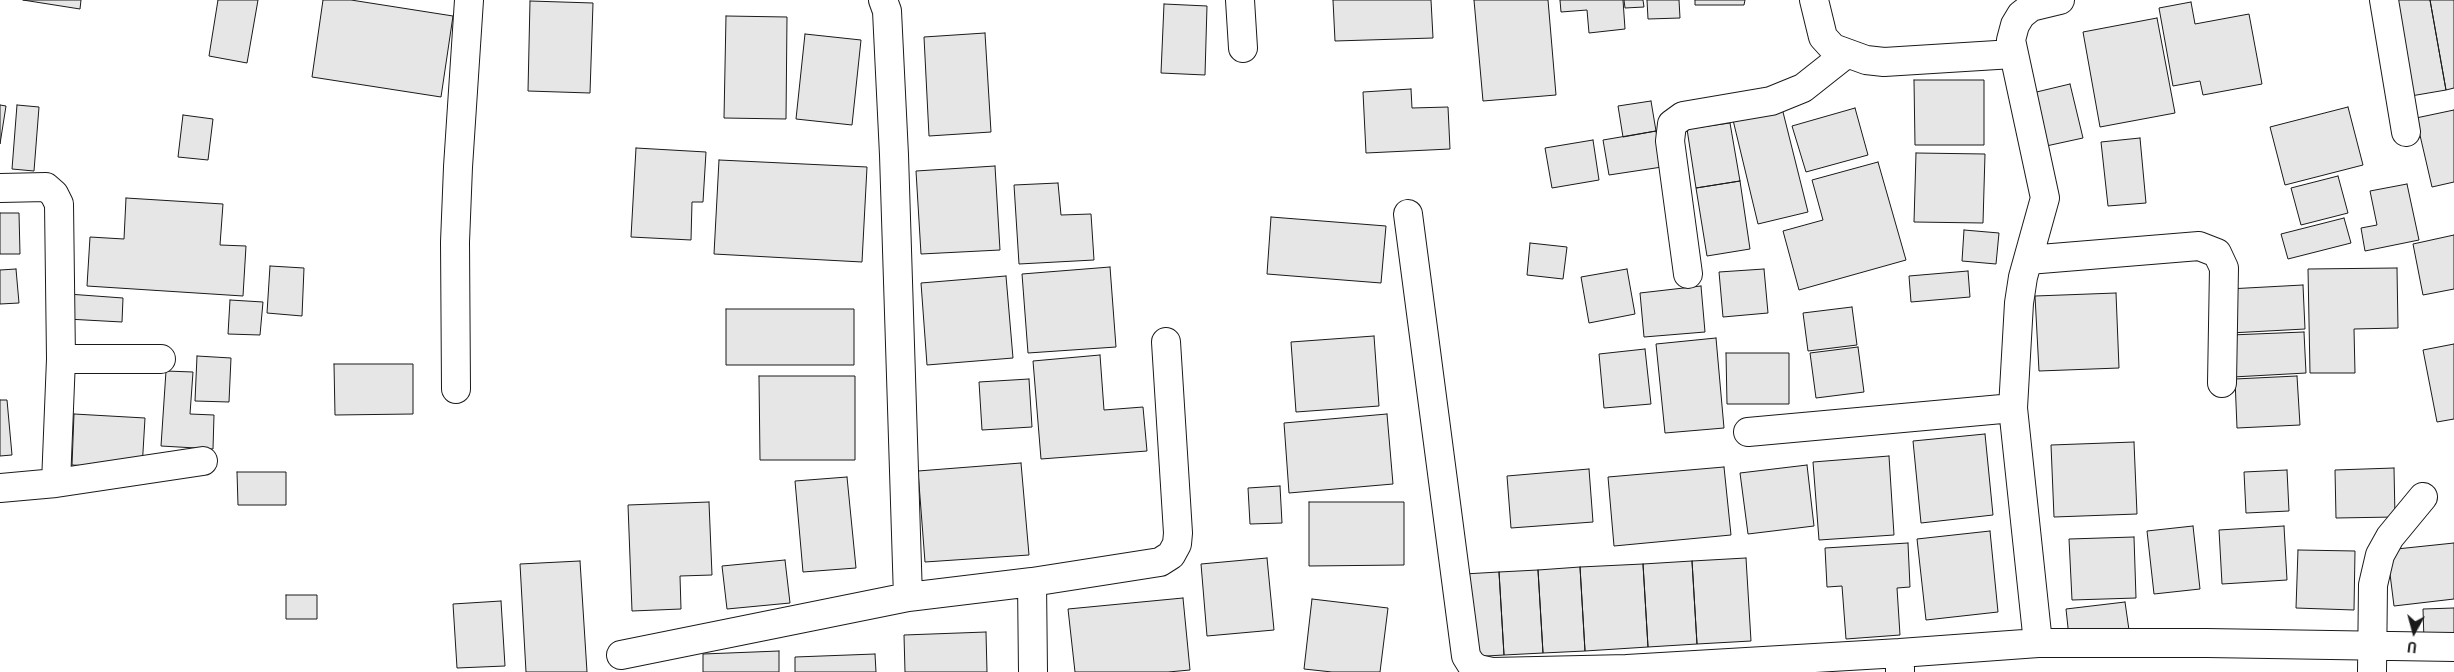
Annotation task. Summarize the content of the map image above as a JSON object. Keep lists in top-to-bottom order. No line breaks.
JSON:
{"north":"bottom"}
